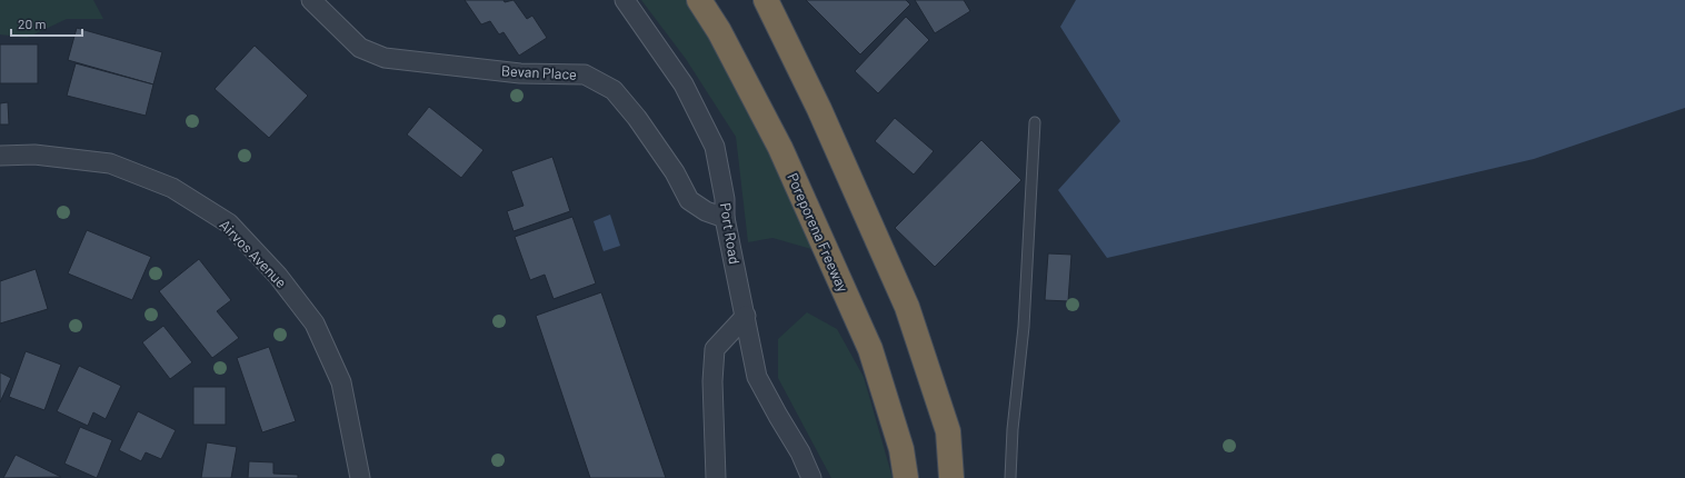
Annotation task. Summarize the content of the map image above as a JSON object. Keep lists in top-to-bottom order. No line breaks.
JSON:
{"streets":{"highway":["Poreporena Freeway"],"street":["Bevan Place","Port Road","Airvos Avenue"]},"crossings":[["Bevan Place","Port Road"]],"scale_bar":"20 m"}
